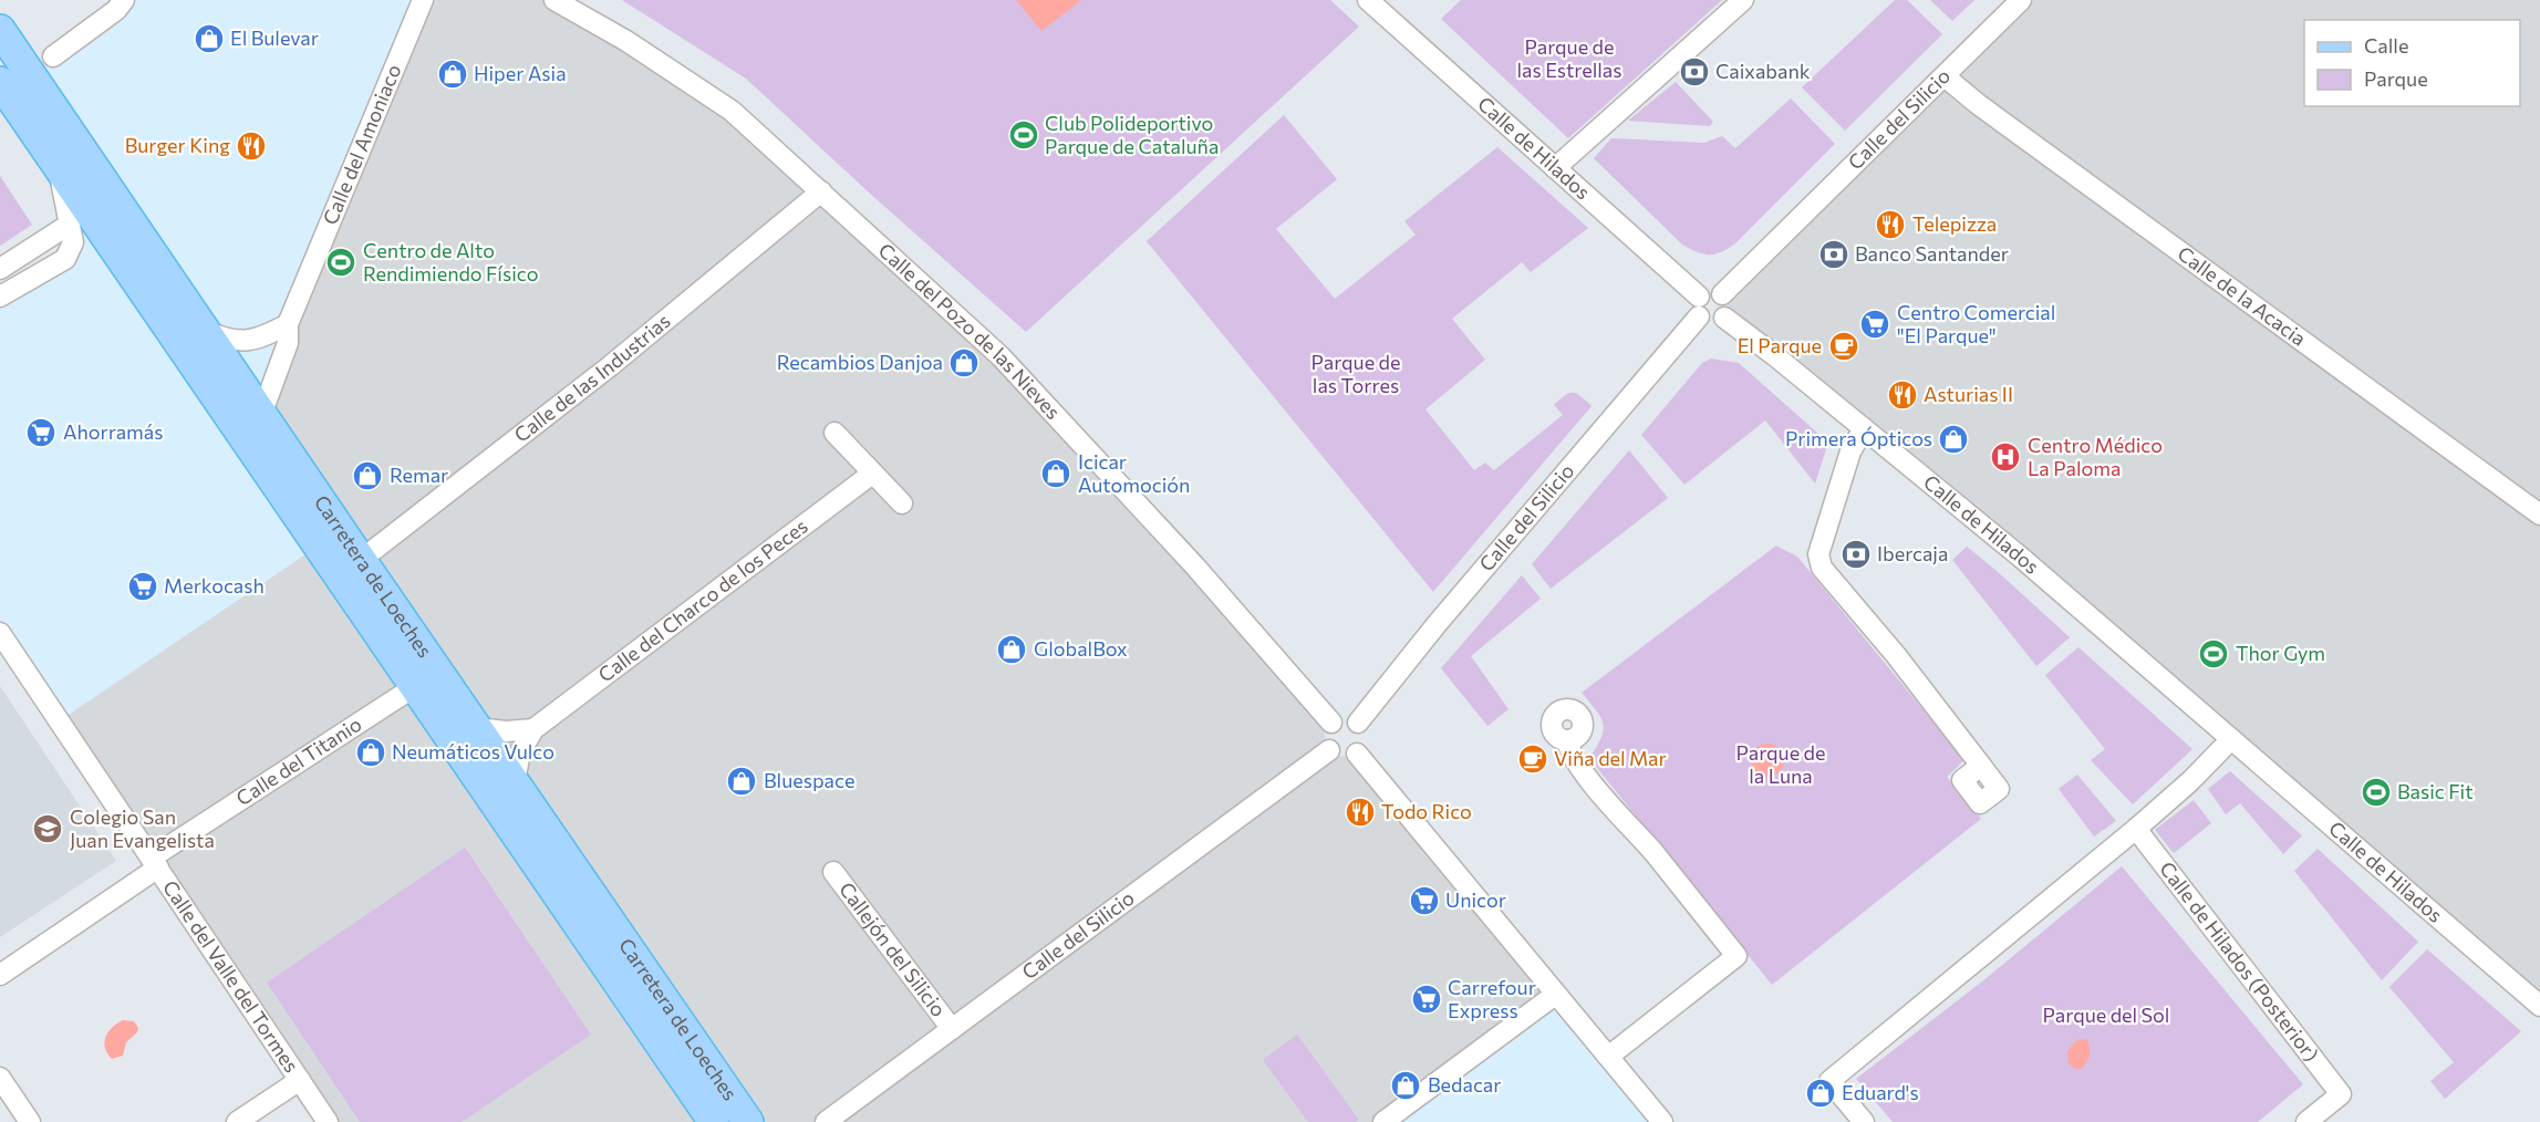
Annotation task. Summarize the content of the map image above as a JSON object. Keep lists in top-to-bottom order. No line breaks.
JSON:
{"streets":{"main road":["Carretera de Loeches"],"street":["Calle del Silicio","Calle del Amoniaco","Calle de Hilados","Calle de la Acacia","Calle del Pozo de las Nieves","Calle de las Industrias","Calle del Charco de los Peces","Calle del Titanio","Callejón del Silicio","Calle de Hilados (Posterior)","Calle del Valle del Tormes"]},"crossings":[["Calle del Silicio","Calle de Hilados"],["Calle del Silicio","Calle de la Acacia"],["Calle del Silicio","Calle del Pozo de las Nieves"],["Calle del Silicio","Callejón del Silicio"],["Calle del Amoniaco","Carretera de Loeches"],["Calle del Pozo de las Nieves","Calle de las Industrias"],["Calle de las Industrias","Carretera de Loeches"],["Carretera de Loeches","Calle del Charco de los Peces"],["Carretera de Loeches","Calle del Titanio"],["Calle del Titanio","Calle del Valle del Tormes"]],"parks":["Parque de las Estrellas","Parque de las Torres","Parque de la Luna","Parque del Sol"],"places":{"shop":["El Bulevar","Hiper Asia","Recambios Danjoa","Primera Ópticos","Icicar Automoción","Remar","GlobalBox","Neumáticos Vulco","Bluespace","Bedacar","Eduard's"],"bank":["Caixabank","Banco Santander","Ibercaja"],"sports":["Club Polideportivo Parque de Cataluña","Centro de Alto Rendimiendo Físico","Thor Gym","Basic Fit"],"restaurant":["Burger King","Telepizza","Asturias II","Todo Rico"],"supermarket":["Centro Comercial \"El Parque\"","Ahorramás","Merkocash","Unicor","Carrefour Express"],"cafe":["El Parque","Viña del Mar"],"hospital":["Centro Médico La Paloma"],"school or university":["Colegio San Juan Evangelista"]},"legend":["Calle","Parque"]}
